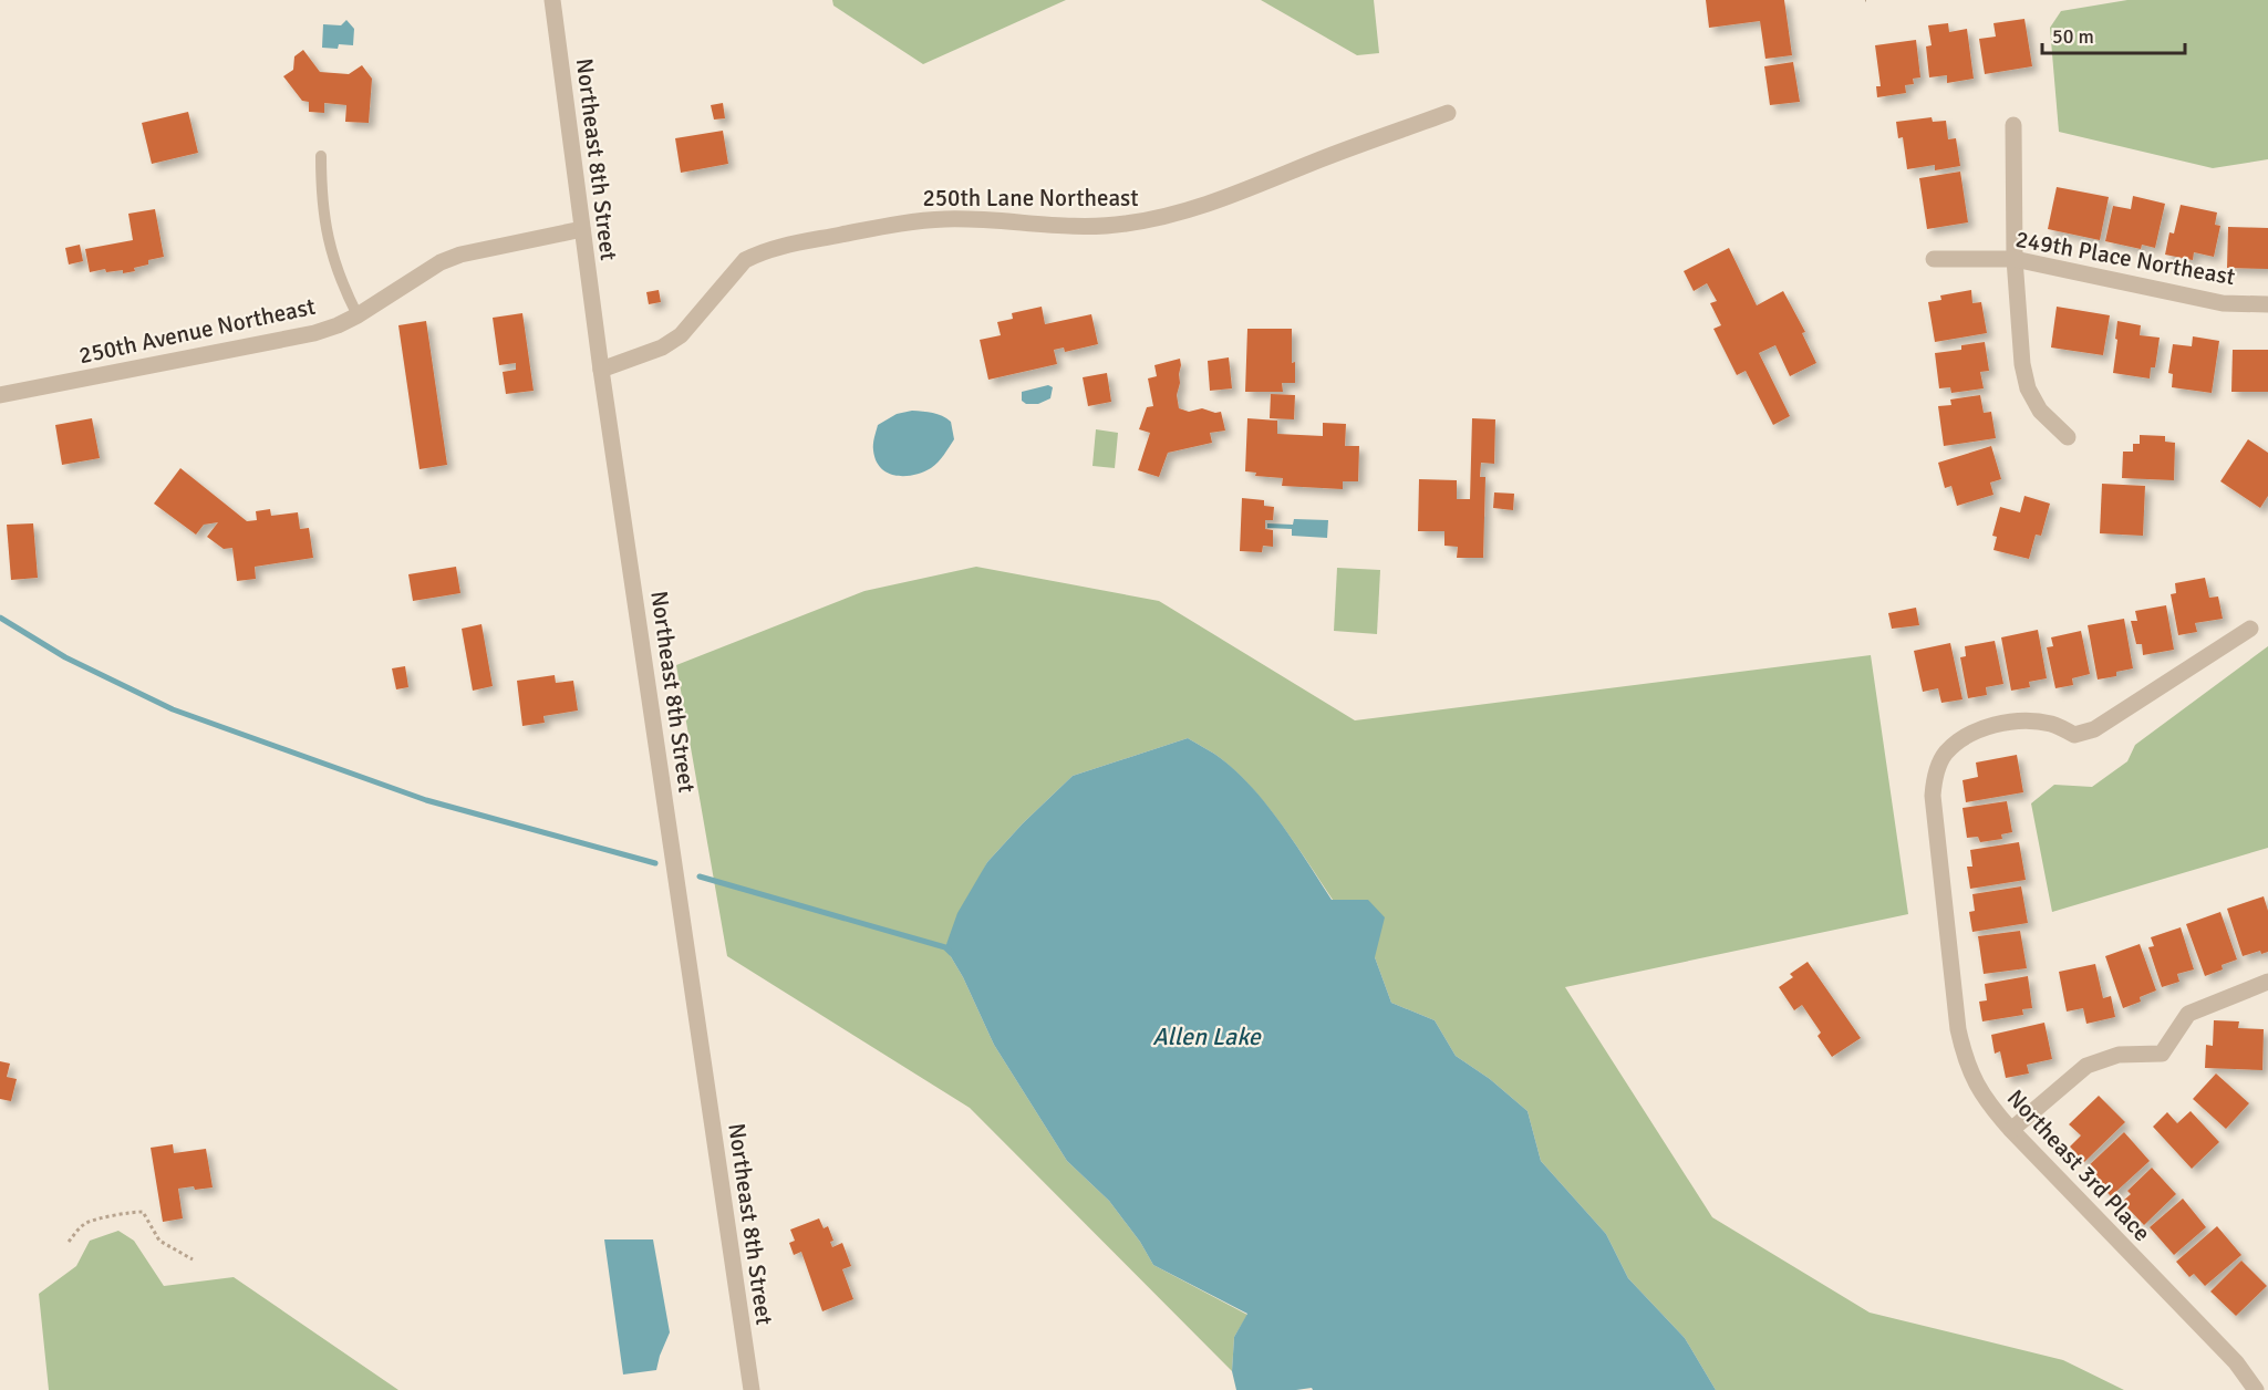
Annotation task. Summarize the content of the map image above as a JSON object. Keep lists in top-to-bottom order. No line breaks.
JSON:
{"streets":{"street":["Northeast 8th Street","250th Lane Northeast","249th Place Northeast","250th Avenue Northeast","Northeast 3rd Place"]},"crossings":[["Northeast 8th Street","250th Lane Northeast"],["Northeast 8th Street","250th Avenue Northeast"]],"water":["Allen Lake"],"scale_bar":"50 m"}
